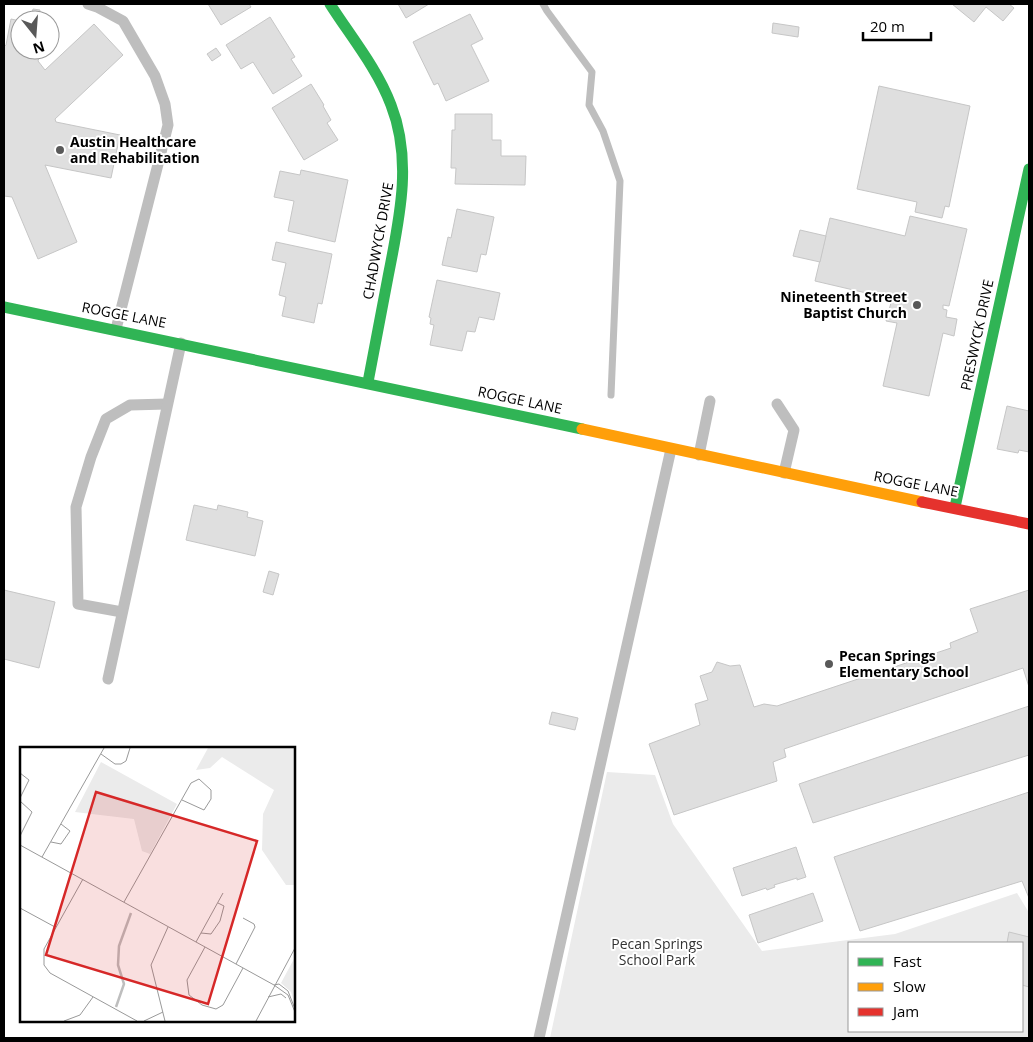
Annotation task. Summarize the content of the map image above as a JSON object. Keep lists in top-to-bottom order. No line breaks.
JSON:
{"streets":{"street":["CHADWYCK DRIVE","ROGGE LANE","PRESWYCK DRIVE"]},"crossings":[["CHADWYCK DRIVE","ROGGE LANE"],["ROGGE LANE","PRESWYCK DRIVE"]],"parks":["Pecan Springs School Park"],"places":["Austin Healthcare and Rehabilitation","Nineteenth Street Baptist Church","Pecan Springs Elementary School"],"legend":["Fast","Slow","Jam"],"scale_bar":"20 m","north":"bottom"}
